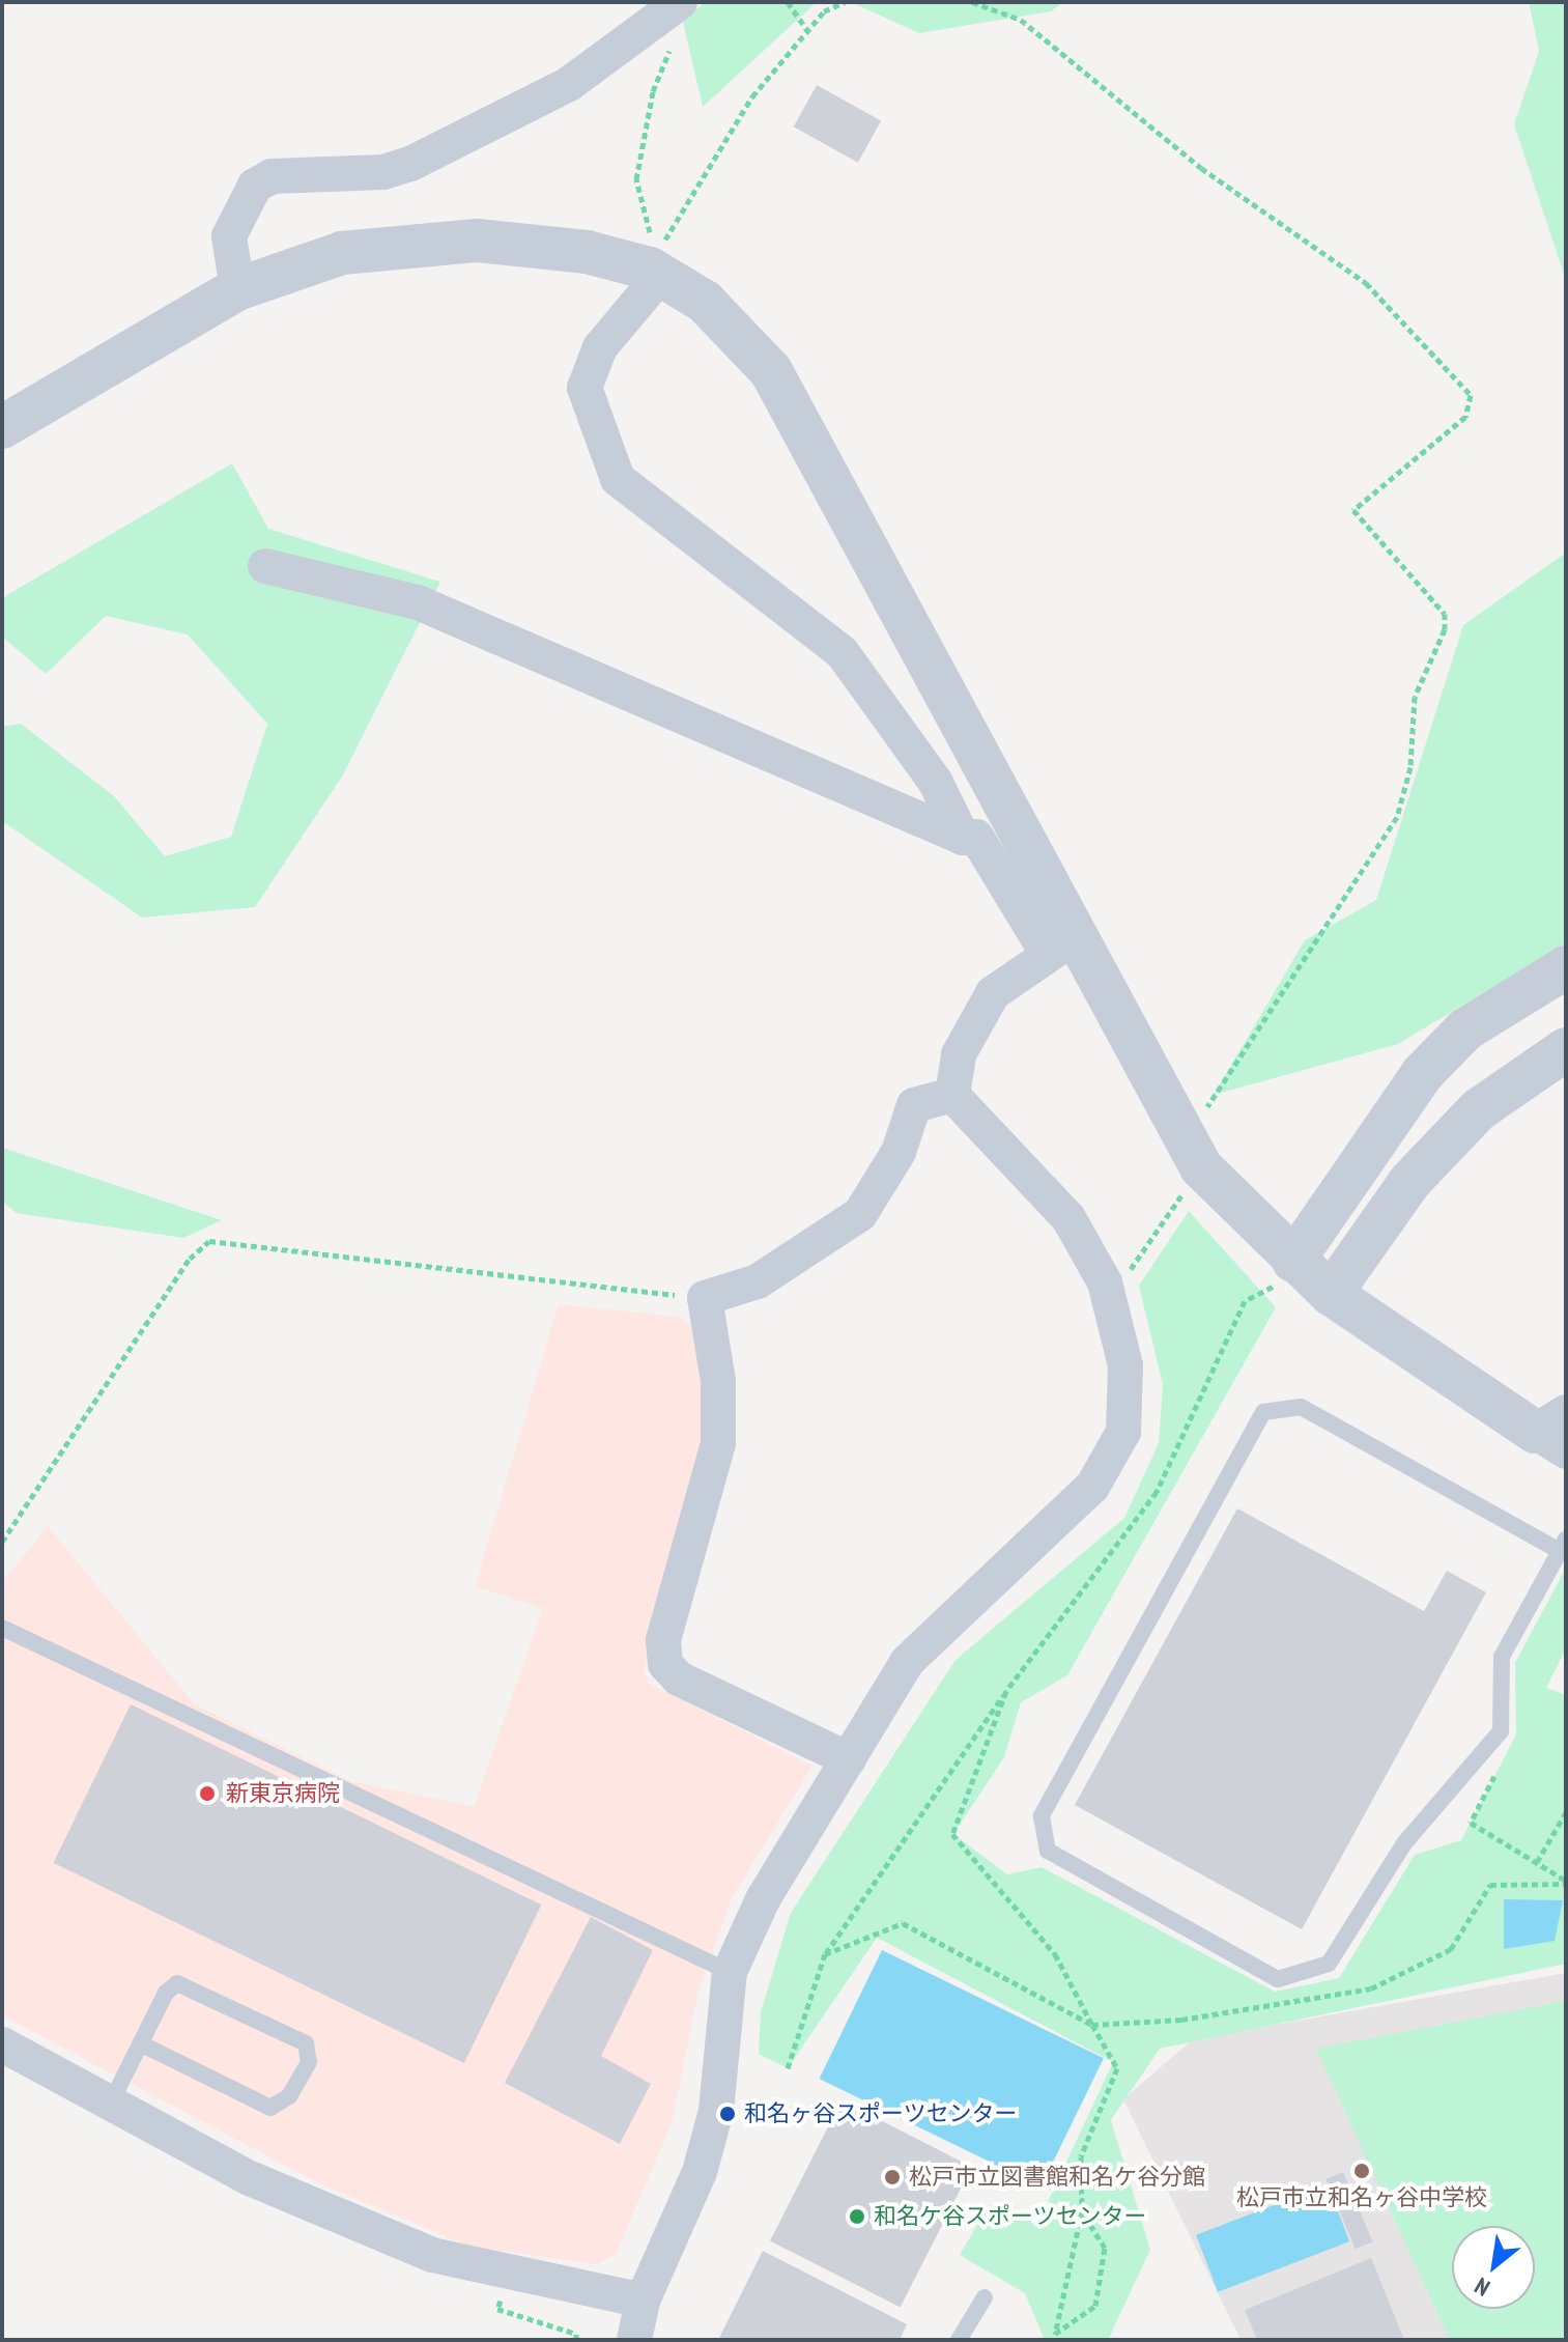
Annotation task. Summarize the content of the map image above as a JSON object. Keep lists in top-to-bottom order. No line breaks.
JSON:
{"places":["新東京病院","和名ヶ谷スポーツセンター","松戸市立和名ヶ谷中学校","松戸市立図書館和名ケ谷分館","和名ケ谷スポーツセンター"],"north":"bottom left"}
